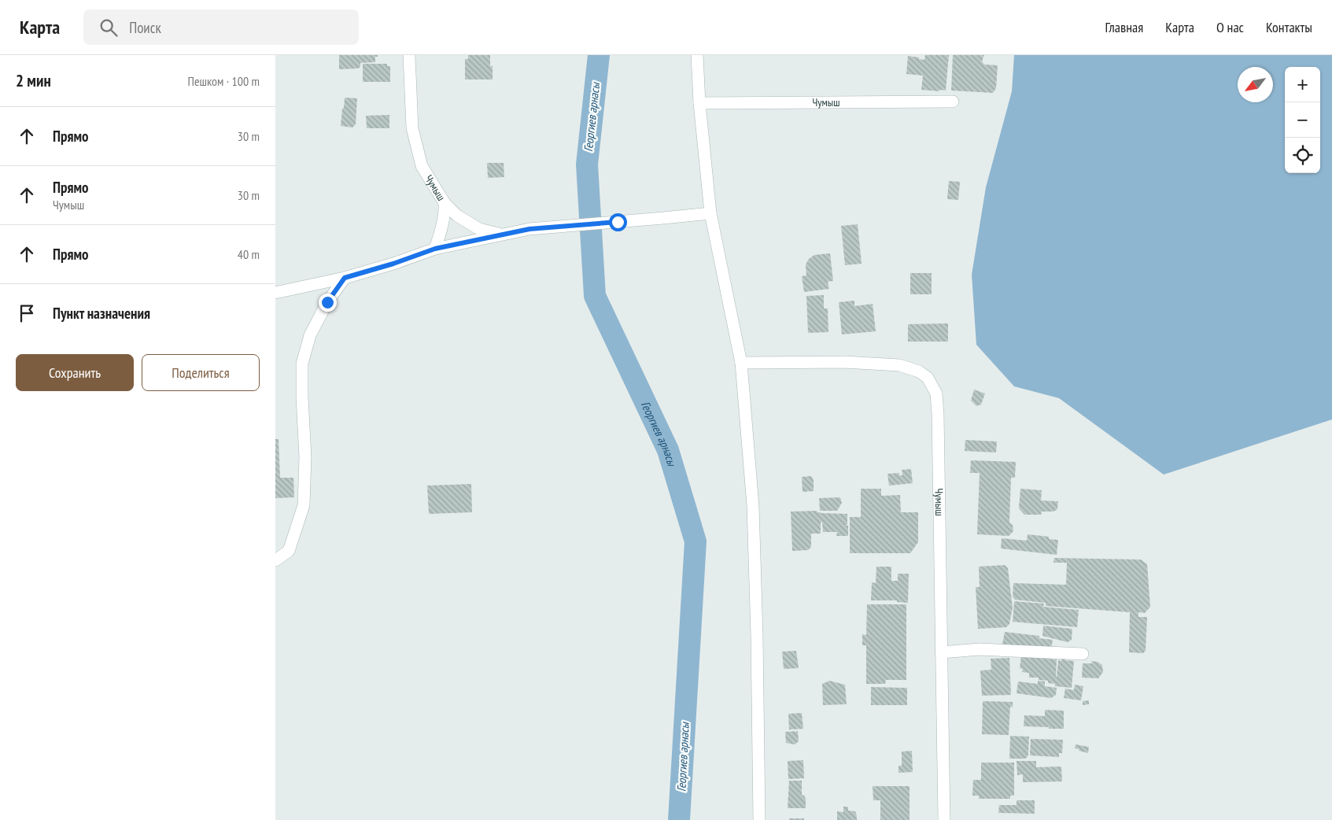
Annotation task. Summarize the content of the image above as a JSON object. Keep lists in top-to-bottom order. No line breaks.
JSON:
{"streets":{"street":["Чумыш"]},"water":["Георгиев арнасы"],"north":"bottom left","page":{"header":"Карта","search":"Поиск","nav":["Главная","Карта","О нас","Контакты"],"heading":["2 мин","Пешком · 100 m"],"map_buttons":["+","−"],"list":[["Прямо","30 m"],["Прямо","Чумыш","30 m"],["Прямо","40 m"],"Пункт назначения"],"buttons":["Сохранить","Поделиться"]}}
